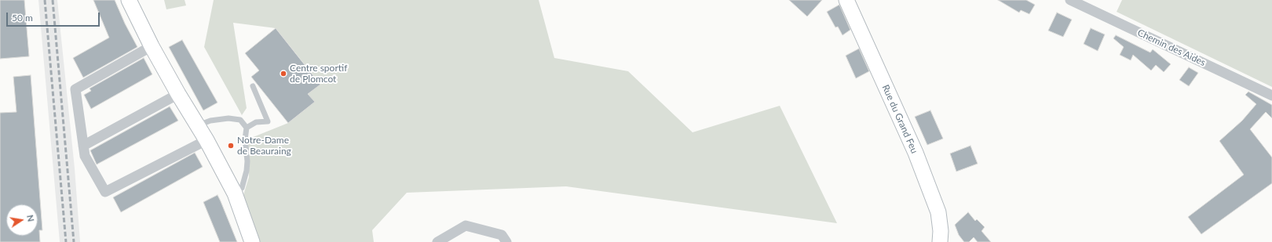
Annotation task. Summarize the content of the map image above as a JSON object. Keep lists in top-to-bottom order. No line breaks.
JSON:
{"streets":{"street":["Chemin des Aides","Rue du Grand Feu"]},"places":["Centre sportif de Plomcot","Notre-Dame de Beauraing"],"scale_bar":"50 m","north":"right"}
